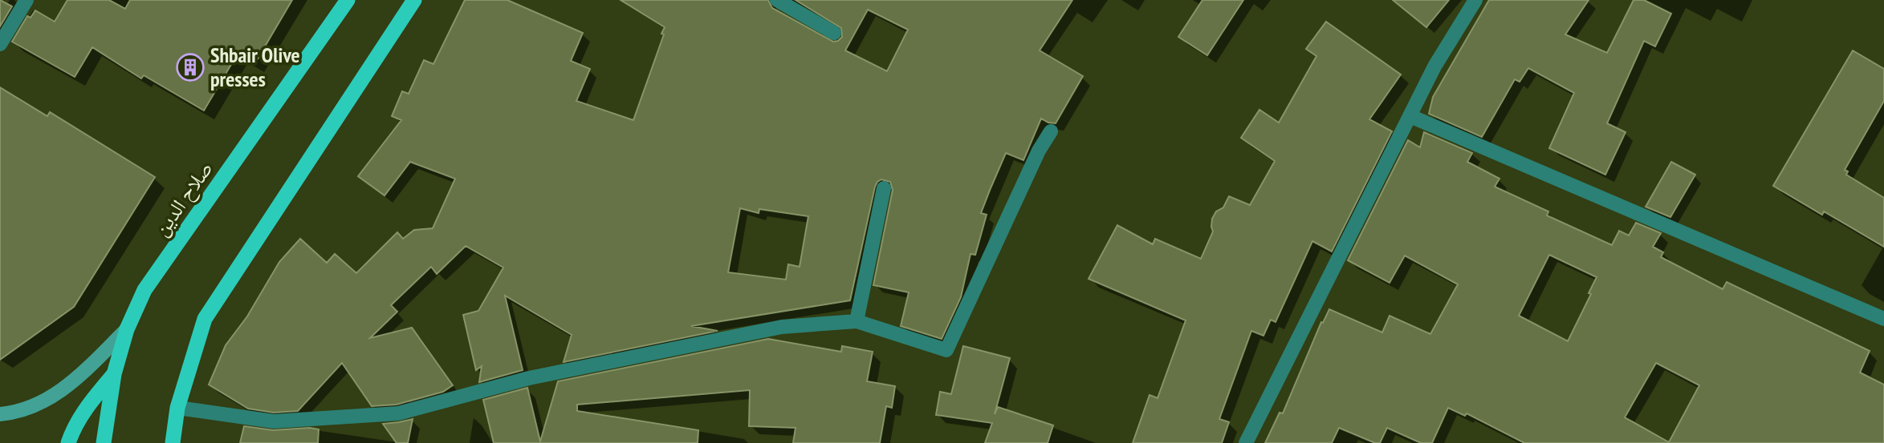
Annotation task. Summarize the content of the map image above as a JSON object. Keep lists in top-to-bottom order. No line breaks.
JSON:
{"streets":{"highway":["صلاح الدين"]},"places":{"building":["Shbair Olive presses"]}}
